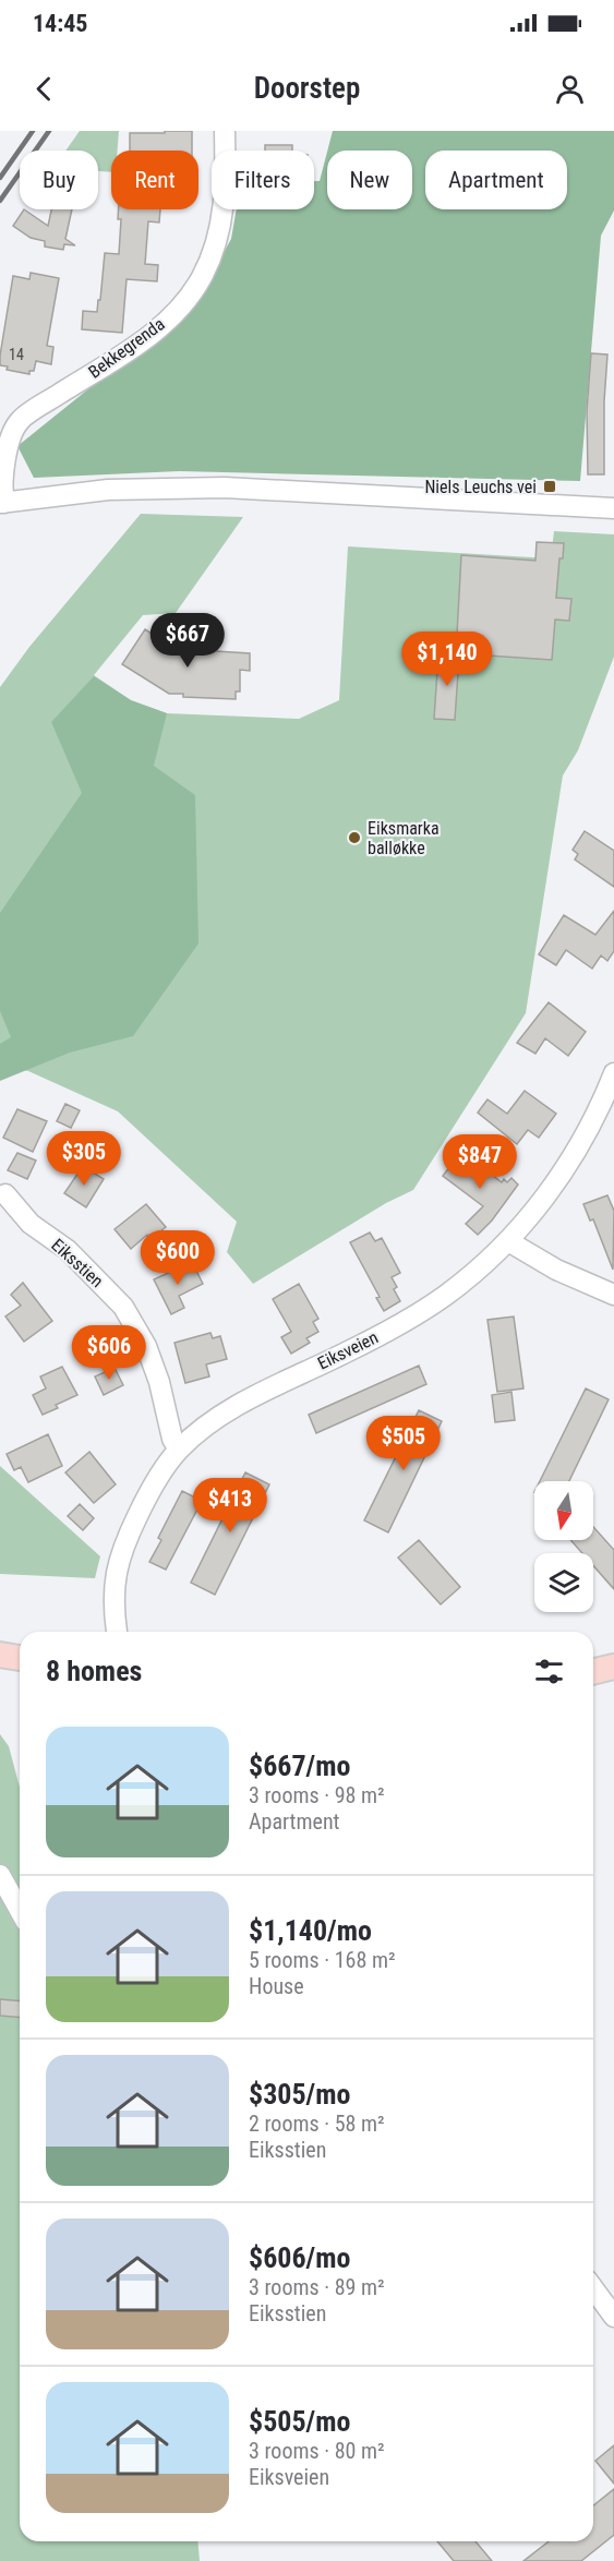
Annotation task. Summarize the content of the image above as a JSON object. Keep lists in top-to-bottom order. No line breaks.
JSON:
{"streets":{"street":["Bekkegrenda","Eiksstien","Eiksveien"]},"crossings":[["Eiksstien","Eiksveien"]],"places":{"transit":["Niels Leuchs vei"],"other":["Eiksmarka balløkke"]},"house_numbers":["14"],"north":"bottom","page":{"status":"14:45","header":"Doorstep","chip":["Buy","Rent","Filters","New","Apartment"],"price":["$667","$1,140","$305","$847","$600","$606","$505","$413"],"heading":"8 homes","list":[{"name":"$667/mo","note":"3 rooms · 98 m² · Apartment"},{"name":"$1,140/mo","note":"5 rooms · 168 m² · House"},{"name":"$305/mo","note":"2 rooms · 58 m² · Eiksstien"},{"name":"$606/mo","note":"3 rooms · 89 m² · Eiksstien"},{"name":"$505/mo","note":"3 rooms · 80 m² · Eiksveien"}]}}
